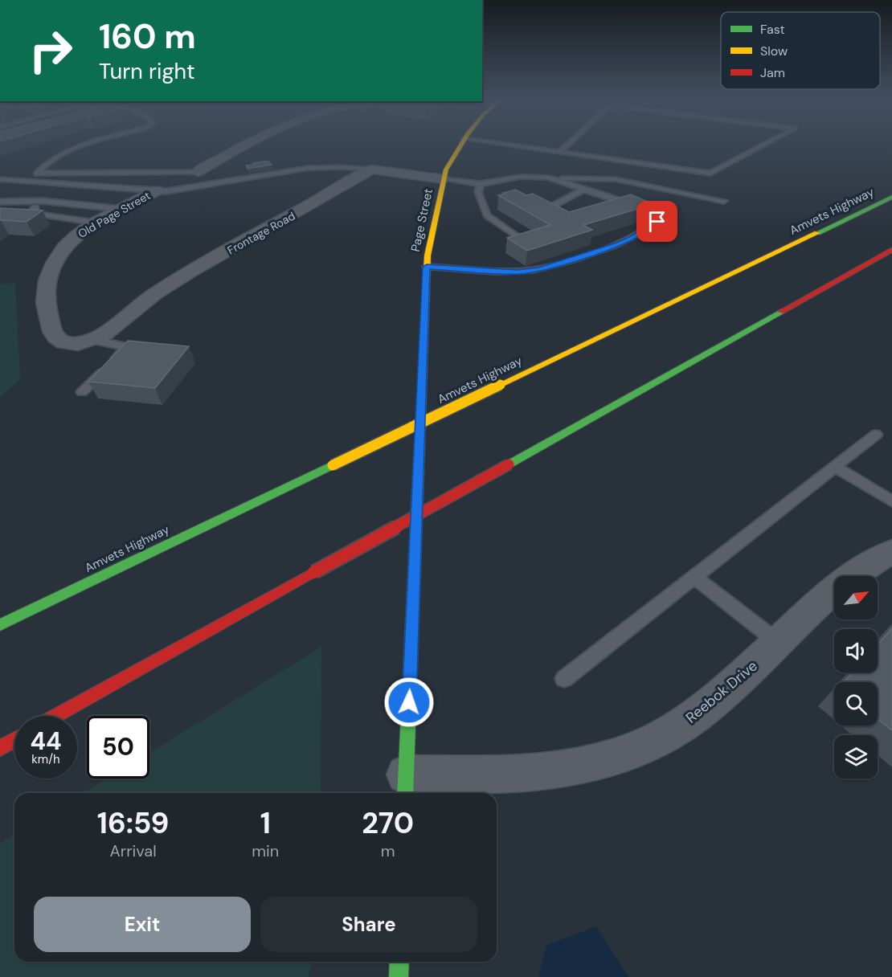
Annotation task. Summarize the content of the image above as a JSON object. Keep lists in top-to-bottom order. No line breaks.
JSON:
{"streets":{"main road":["Amvets Highway","Page Street"],"street":["Old Page Street","Frontage Road","Reebok Drive"]},"crossings":[["Old Page Street","Frontage Road"],["Page Street","Reebok Drive"]],"legend":["Fast","Slow","Jam"],"north":"top right","page":{"turn":["160 m","Turn right"],"speed":"44 km/h","limit":"50","eta":["16:59","Arrival","1","min","270","m"],"buttons":["Exit","Share"]}}
